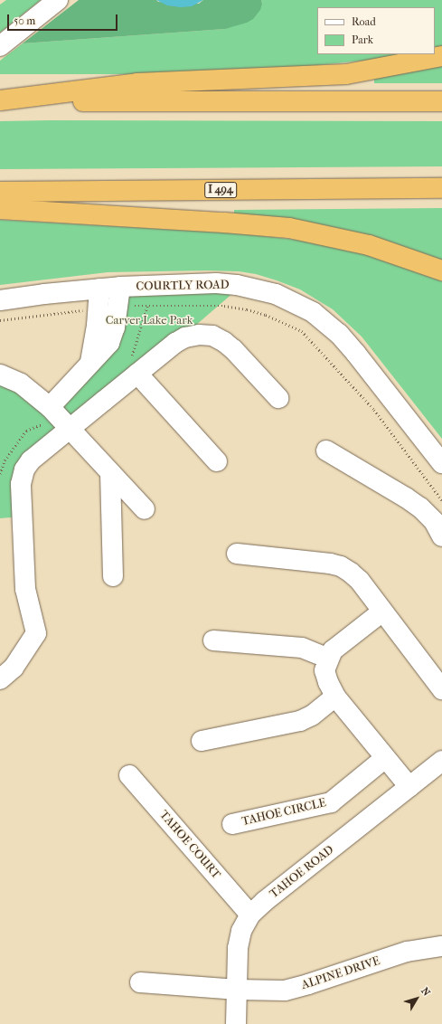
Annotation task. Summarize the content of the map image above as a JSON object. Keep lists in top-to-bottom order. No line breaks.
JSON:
{"streets":{"highway":["I 494"],"street":["COURTLY ROAD","TAHOE CIRCLE","TAHOE COURT","TAHOE ROAD","ALPINE DRIVE"]},"crossings":[["TAHOE COURT","TAHOE ROAD"],["TAHOE ROAD","ALPINE DRIVE"]],"parks":["Carver Lake Park"],"legend":["Road","Park"],"scale_bar":"50 m","north":"top right"}
